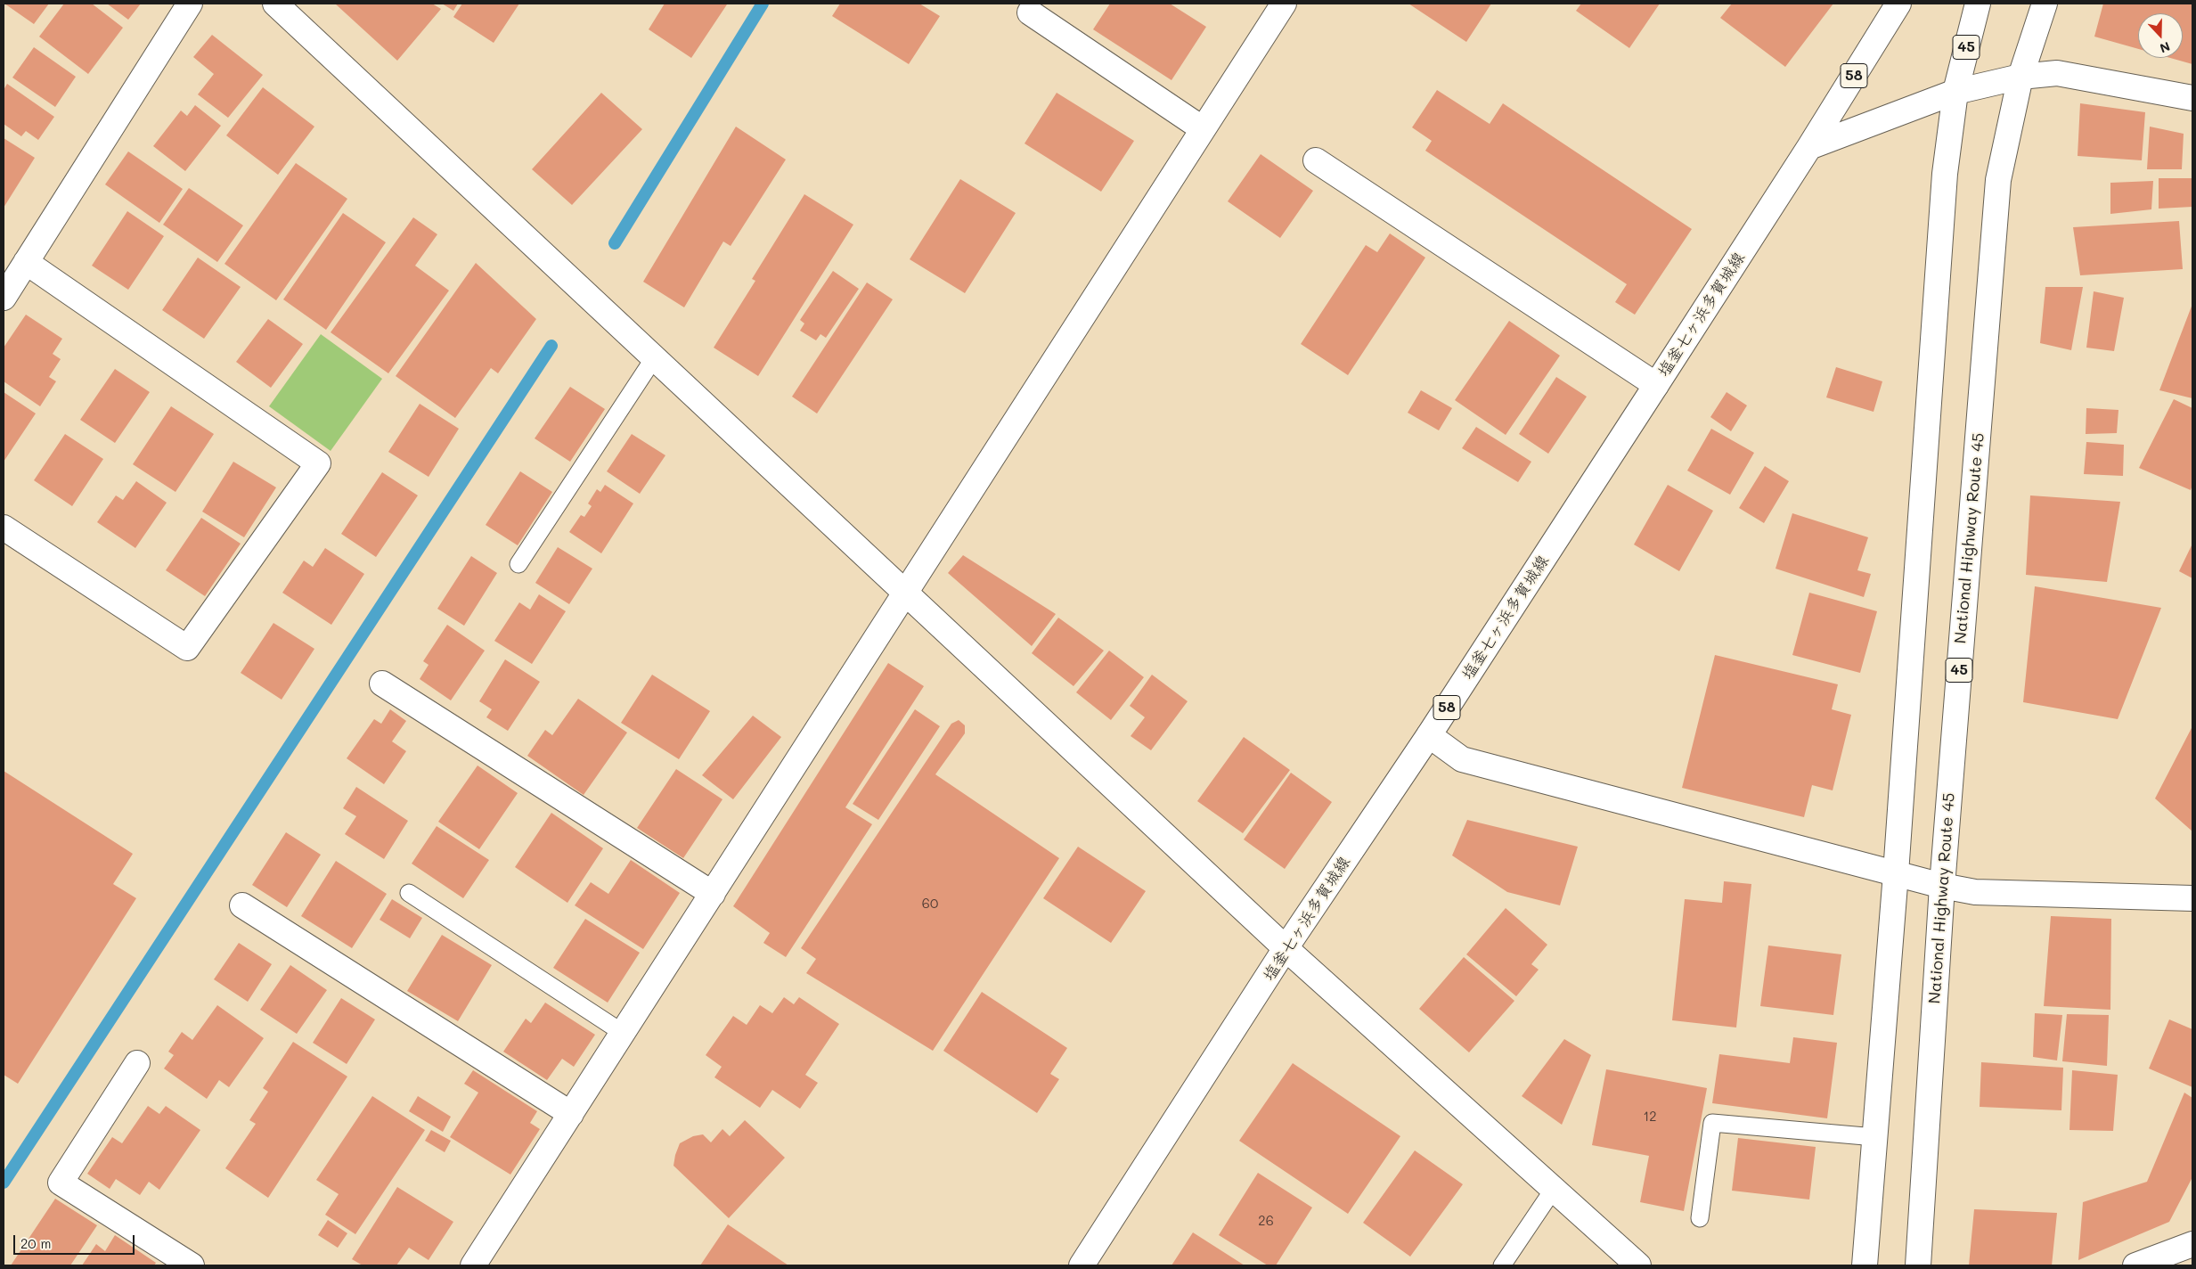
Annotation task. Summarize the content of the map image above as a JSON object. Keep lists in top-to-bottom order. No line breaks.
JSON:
{"streets":{"main road":["45","58","塩釜七ヶ浜多賀城線","National Highway Route 45"]},"house_numbers":["60","12","26"],"scale_bar":"20 m","north":"bottom"}
